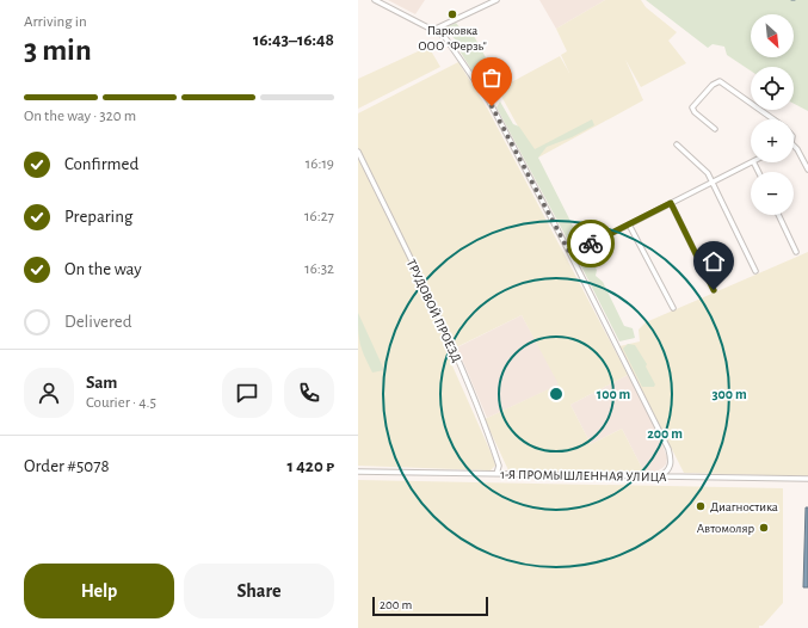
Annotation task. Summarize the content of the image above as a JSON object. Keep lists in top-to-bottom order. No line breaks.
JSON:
{"streets":{"street":["ТРУДОВОЙ ПРОЕЗД","1-Я ПРОМЫШЛЕННАЯ УЛИЦА"]},"crossings":[["ТРУДОВОЙ ПРОЕЗД","1-Я ПРОМЫШЛЕННАЯ УЛИЦА"]],"places":["Парковка ООО \"Ферзь\"","Диагностика","Автомоляр"],"scale_bar":"200 m","north":"bottom right","page":{"heading":["3 min","Arriving in","16:43–16:48"],"panel":["Sam","Courier · 4.5","Order #5078","1 420 ₽"],"map_buttons":["+","−"],"bar":"On the way · 320 m","list":[["Confirmed","16:19"],["Preparing","16:27"],["On the way","16:32"],"Delivered"],"buttons":["Help","Share"],"scale":"200 m"},"rings":["100 m","300 m","200 m"]}
